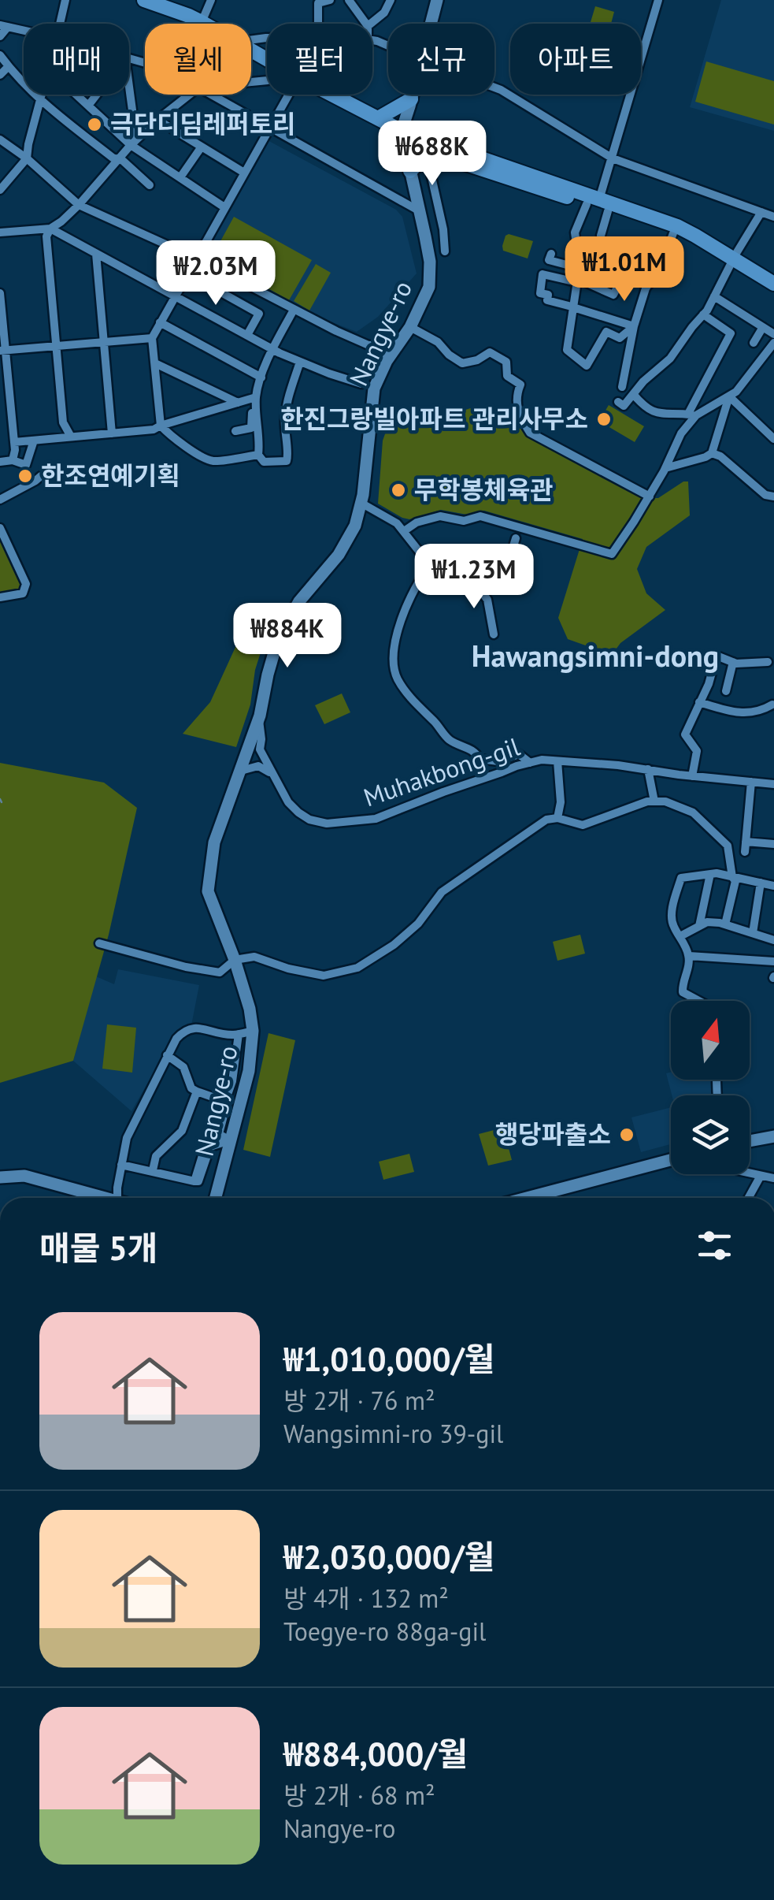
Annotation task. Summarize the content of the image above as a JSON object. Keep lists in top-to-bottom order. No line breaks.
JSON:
{"streets":{"main road":["Nangye-ro"],"street":["Muhakbong-gil"]},"crossings":[["Nangye-ro","Muhakbong-gil"]],"districts":["Hawangsimni-dong"],"places":["극단디딤레퍼토리","한진그랑빌아파트 관리사무소","한조연예기획","무학봉체육관","행당파출소"],"north":"top","page":{"chip":["매매","월세","필터","신규","아파트"],"price":["₩688K","₩1.01M","₩2.03M","₩1.23M","₩884K"],"heading":"매물 5개","list":[{"name":"₩1,010,000/월","note":"방 2개 · 76 m² · Wangsimni-ro 39-gil"},{"name":"₩2,030,000/월","note":"방 4개 · 132 m² · Toegye-ro 88ga-gil"},{"name":"₩884,000/월","note":"방 2개 · 68 m² · Nangye-ro"}]}}
